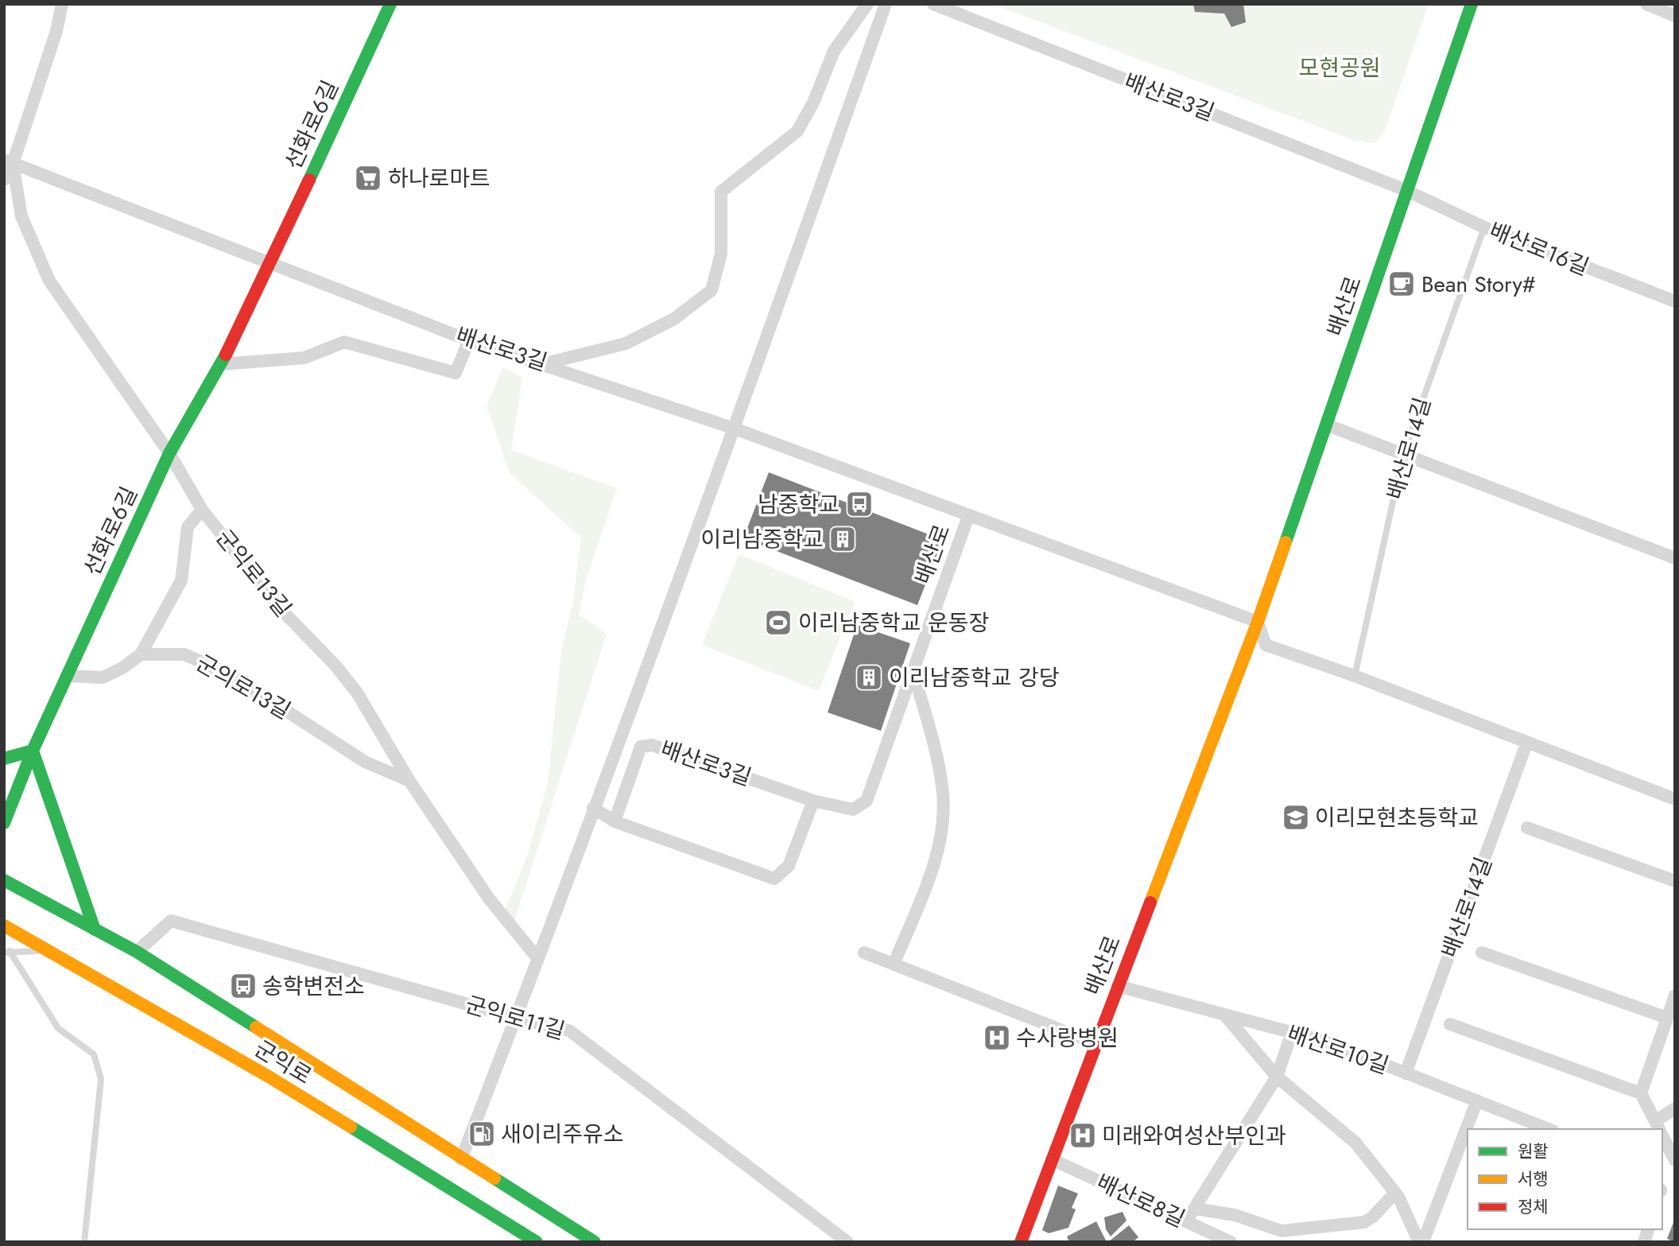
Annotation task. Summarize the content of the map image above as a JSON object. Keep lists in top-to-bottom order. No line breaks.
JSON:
{"streets":{"street":["배산로3길","선화로6길","배산로16길","배산로","배산로14길","군익로13길","군의로13길","군익로11길","배산로10길","군익로","배산로8길"]},"crossings":[["배산로3길","선화로6길"],["배산로3길","배산로16길"],["배산로3길","배산로"],["선화로6길","군익로13길"],["배산로16길","배산로"],["배산로16길","배산로14길"],["배산로","배산로10길"],["배산로","배산로8길"],["배산로14길","배산로10길"],["군익로13길","군의로13길"],["군익로11길","군익로"]],"parks":["모현공원"],"places":{"supermarket":["하나로마트"],"cafe":["Bean Story#"],"bus stop":["남중학교","송학변전소"],"building":["이리남중학교","이리남중학교 강당"],"sports":["이리남중학교 운동장"],"school or university":["이리모현초등학교"],"hospital":["수사랑병원","미래와여성산부인과"],"fuel station":["새이리주유소"]},"legend":["원활","서행","정체"]}
